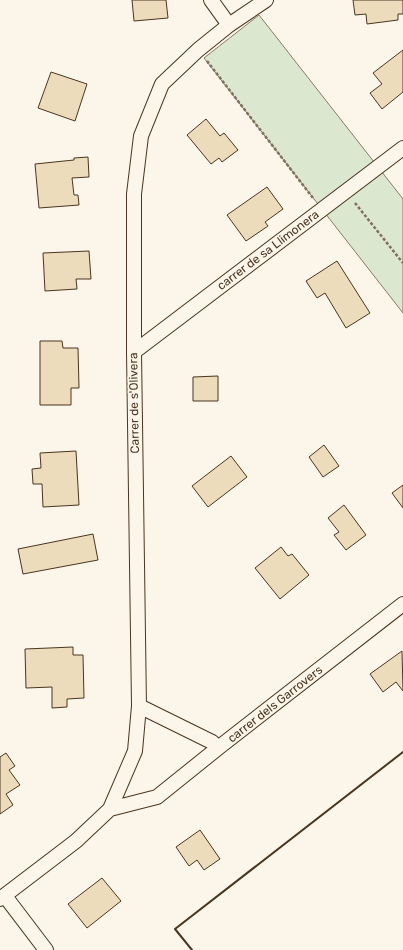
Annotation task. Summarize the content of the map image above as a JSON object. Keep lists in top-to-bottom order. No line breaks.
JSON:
{"streets":{"street":["carrer de sa Llimonera","Carrer de s'Olivera","carrer dels Garrovers"]},"crossings":[["carrer de sa Llimonera","Carrer de s'Olivera"],["Carrer de s'Olivera","carrer dels Garrovers"]]}
